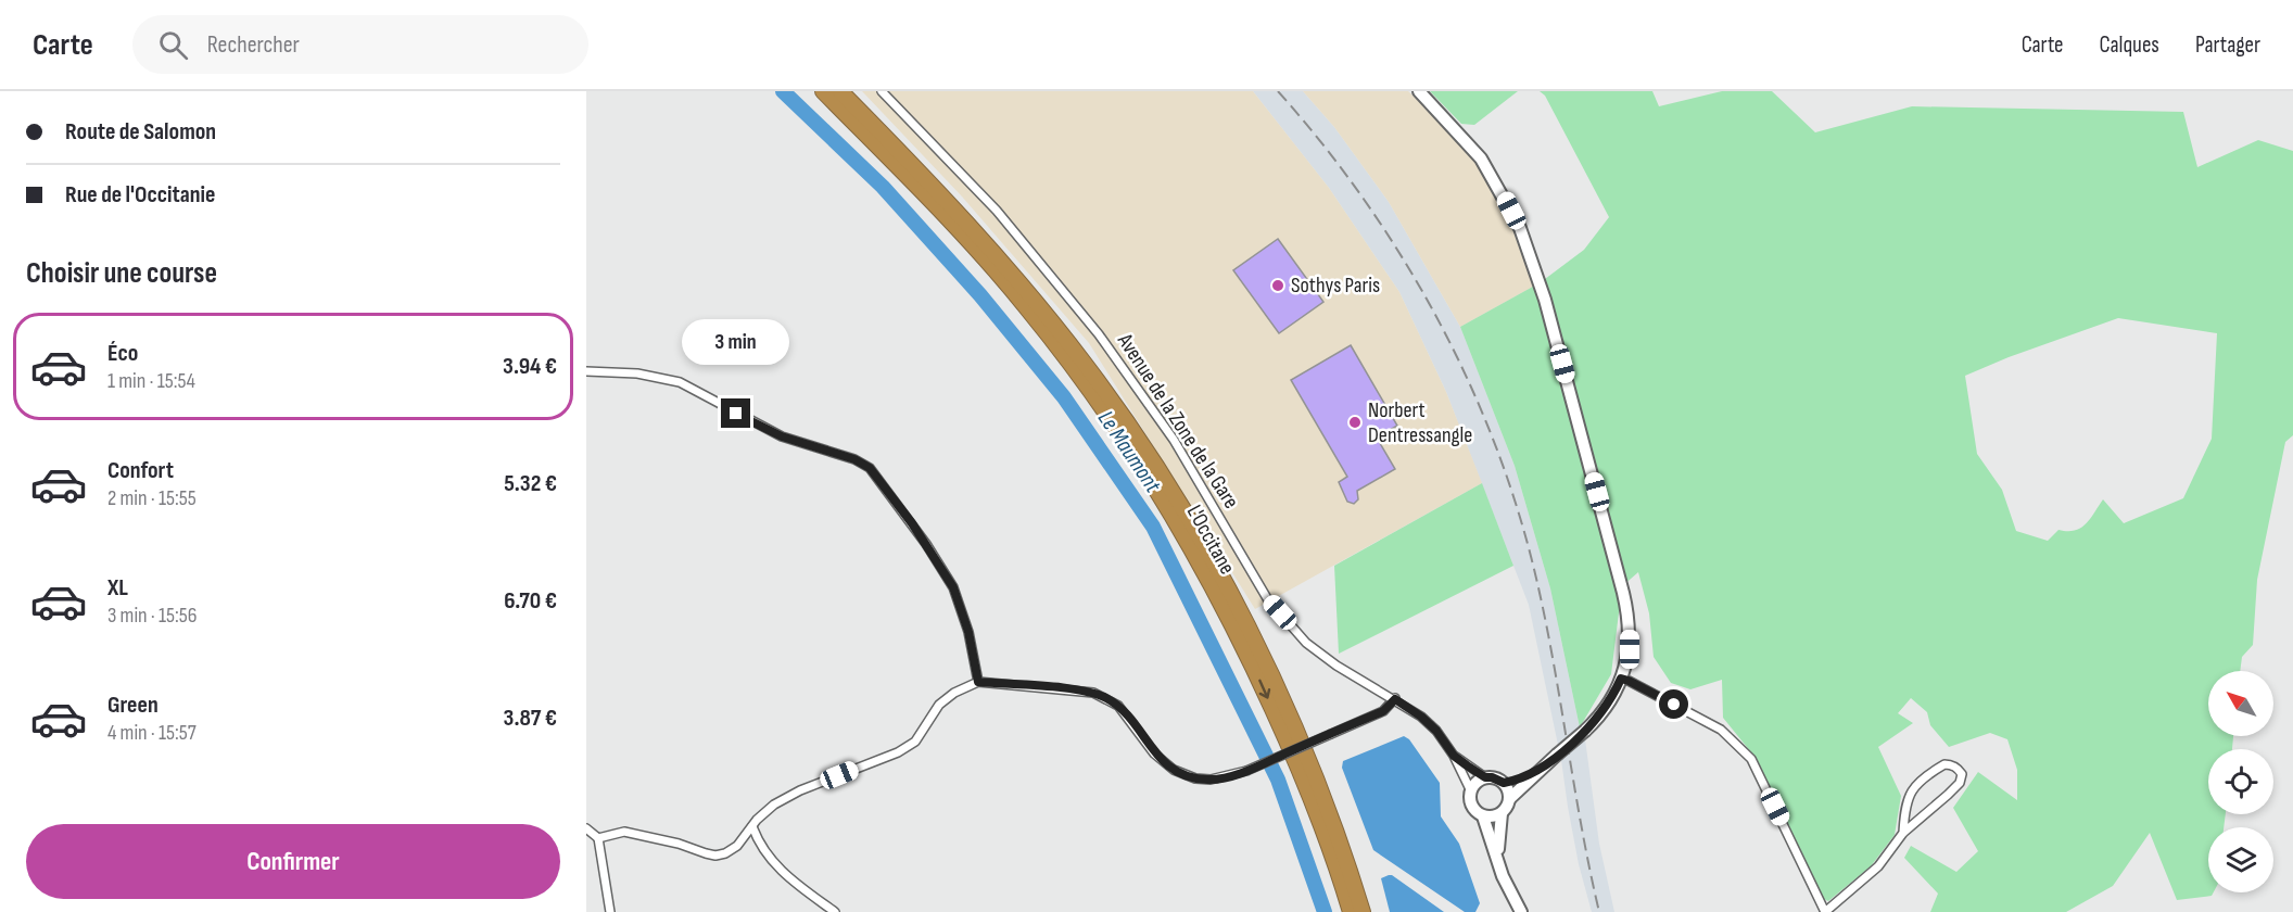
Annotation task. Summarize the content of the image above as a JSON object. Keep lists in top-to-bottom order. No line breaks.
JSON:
{"streets":{"highway":["L'Occitane"],"street":["Avenue de la Zone de la Gare"]},"water":["Le Maumont"],"places":["Sothys Paris","Norbert Dentressangle"],"north":"top left","page":{"header":"Carte","search":"Rechercher","nav":["Carte","Calques","Partager"],"banner":["Route de Salomon","Rue de l'Occitanie"],"heading":"Choisir une course","list":[{"name":"Éco","note":"1 min · 15:54","value":"3.94 €"},{"name":"Confort","note":"2 min · 15:55","value":"5.32 €"},{"name":"XL","note":"3 min · 15:56","value":"6.70 €"},{"name":"Green","note":"4 min · 15:57","value":"3.87 €"}],"bubble":"3 min","buttons":"Confirmer"}}
